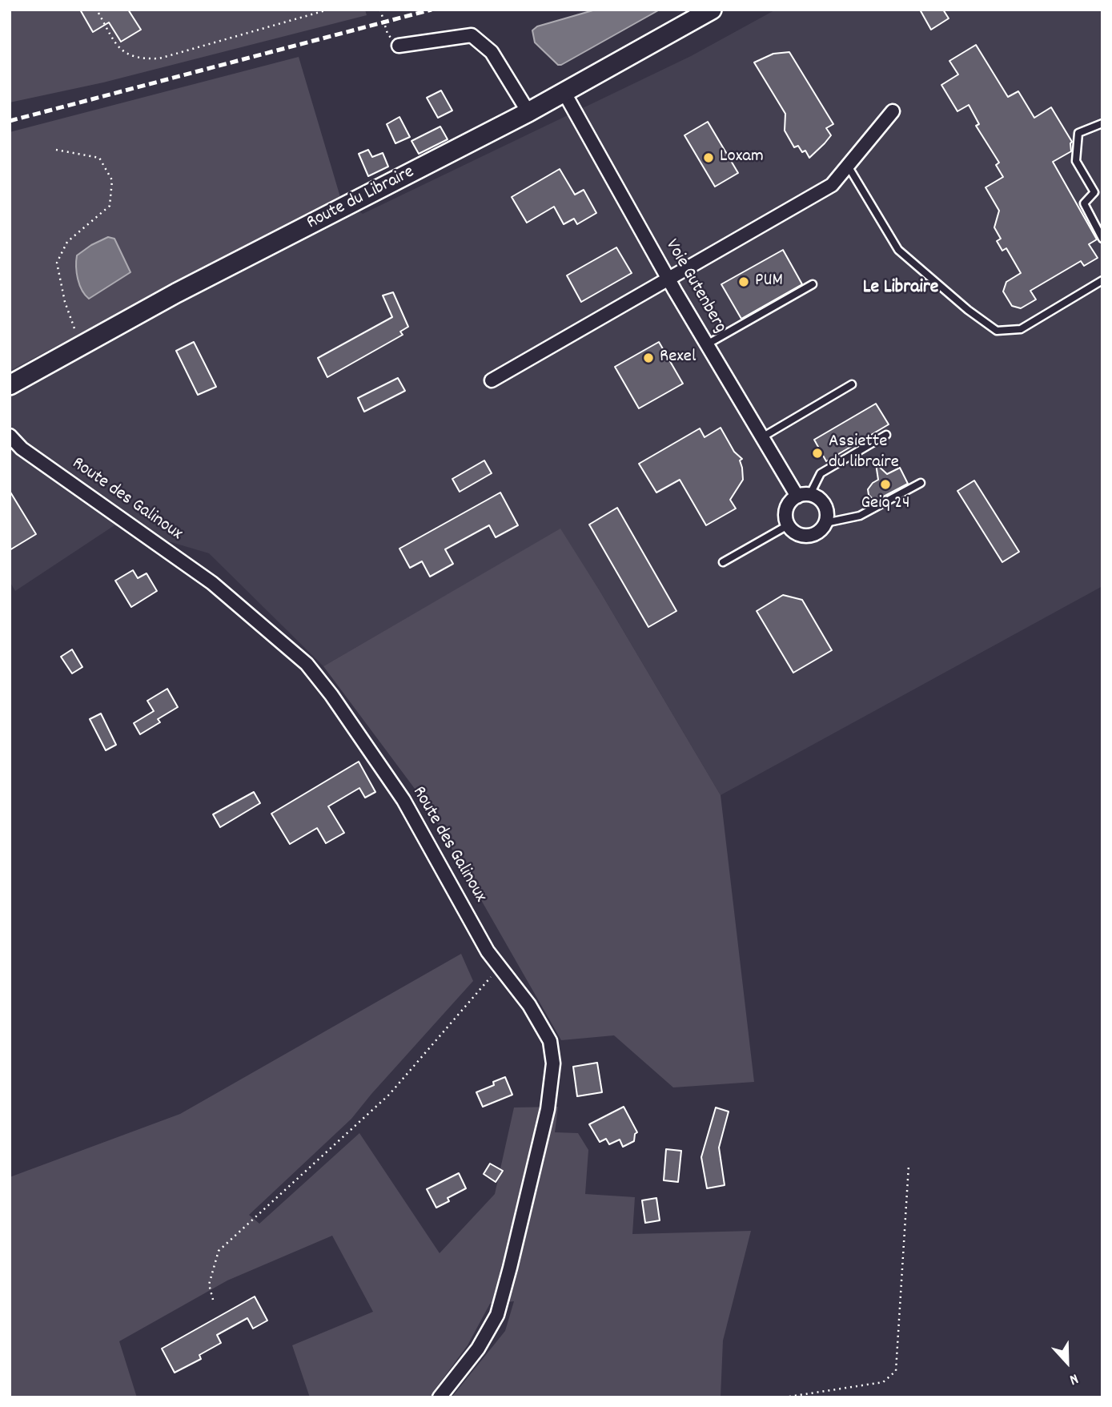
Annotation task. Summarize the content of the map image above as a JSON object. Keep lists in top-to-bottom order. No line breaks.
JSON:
{"streets":{"main road":["Route du Libraire"],"street":["Voie Gutenberg","Route des Galinoux"]},"crossings":[["Route du Libraire","Voie Gutenberg"]],"districts":["Le Libraire"],"places":["Loxam","PUM","Rexel","Assiette du libraire","Geiq 24"],"north":"bottom"}
